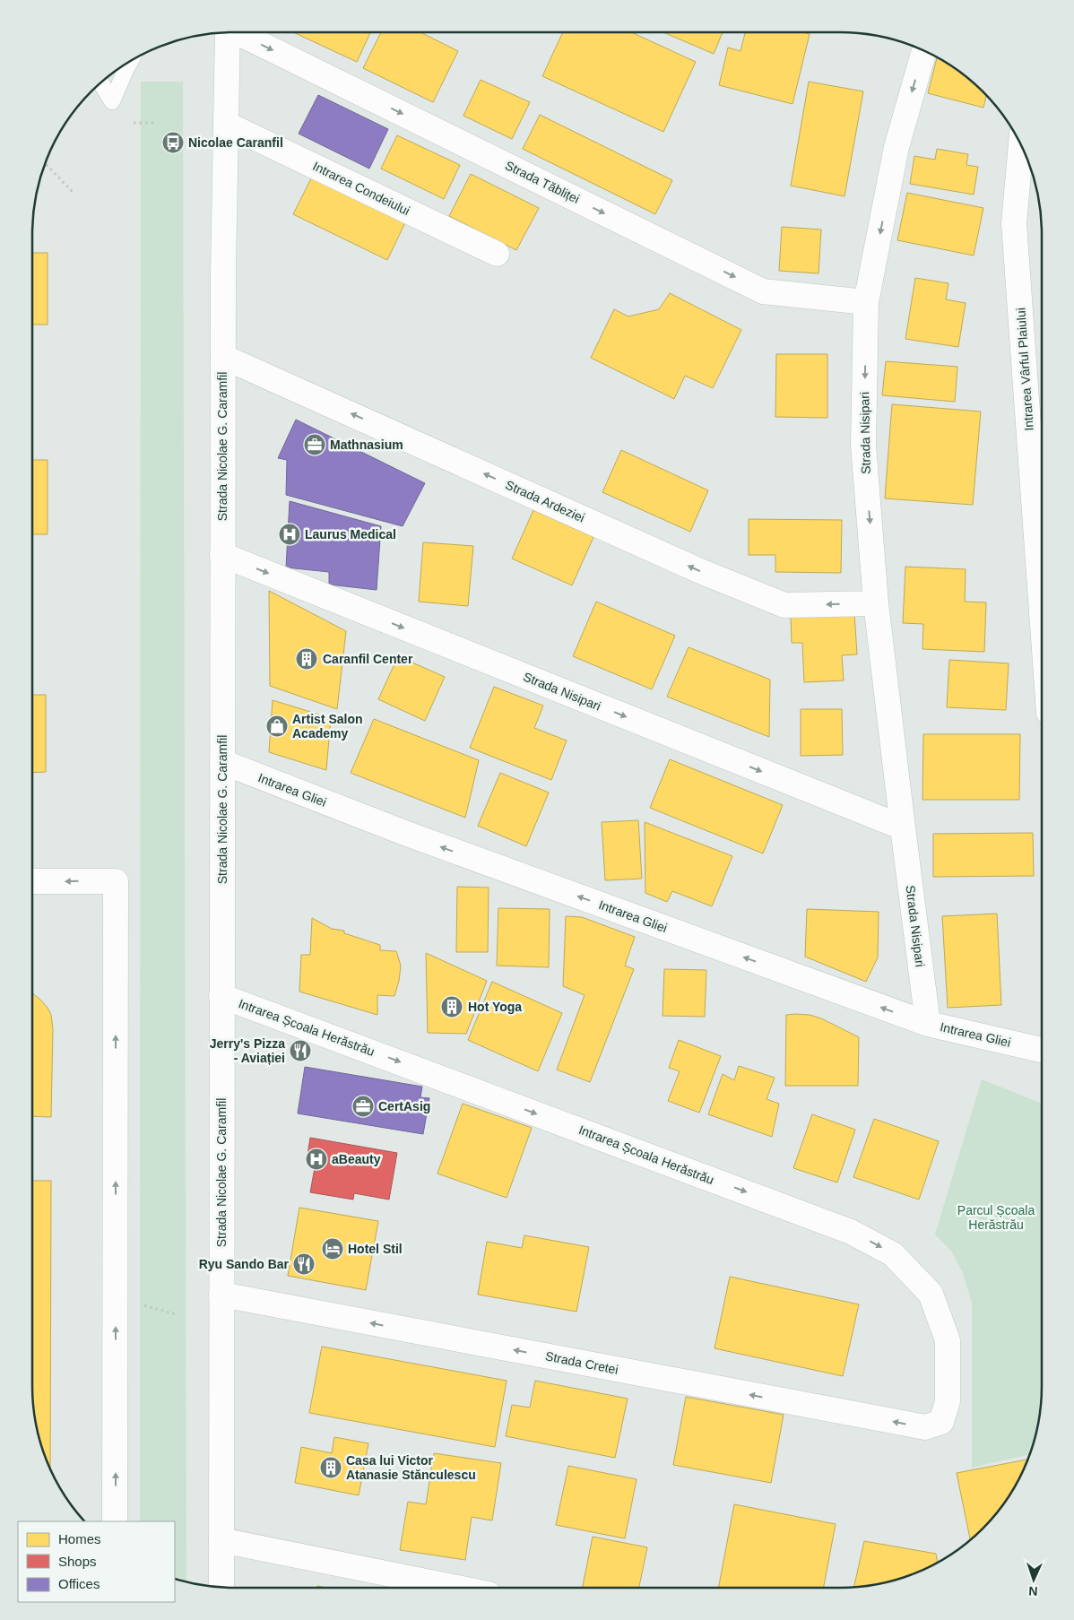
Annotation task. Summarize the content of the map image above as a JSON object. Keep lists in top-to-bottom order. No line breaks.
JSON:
{"streets":{"street":["Strada Tăbliței","Intrarea Condeiului","Intrarea Vârful Plaiului","Strada Nisipari","Strada Nicolae G. Caramfil","Strada Ardeziei","Intrarea Gliei","Intrarea Școala Herăstrău","Strada Cretei"]},"crossings":[["Strada Tăbliței","Strada Nisipari"],["Intrarea Condeiului","Strada Nicolae G. Caramfil"],["Strada Nisipari","Strada Nicolae G. Caramfil"],["Strada Nisipari","Strada Ardeziei"],["Strada Nisipari","Intrarea Gliei"],["Strada Nicolae G. Caramfil","Strada Ardeziei"],["Strada Nicolae G. Caramfil","Intrarea Gliei"],["Strada Nicolae G. Caramfil","Intrarea Școala Herăstrău"],["Strada Nicolae G. Caramfil","Strada Cretei"],["Intrarea Școala Herăstrău","Strada Cretei"]],"one_way":["Strada Tăbliței","Strada Nisipari","Strada Ardeziei","Intrarea Gliei","Intrarea Școala Herăstrău","Strada Cretei"],"parks":["Parcul Școala Herăstrău"],"places":{"bus stop":["Nicolae Caranfil"],"office":["Mathnasium","CertAsig"],"hospital":["Laurus Medical","aBeauty"],"building":["Caranfil Center","Hot Yoga","Casa lui Victor Atanasie Stănculescu"],"shop":["Artist Salon Academy"],"restaurant":["Jerry's Pizza - Aviației","Ryu Sando Bar"],"hotel":["Hotel Stil"]},"legend":["Homes","Shops","Offices"],"north":"bottom"}
